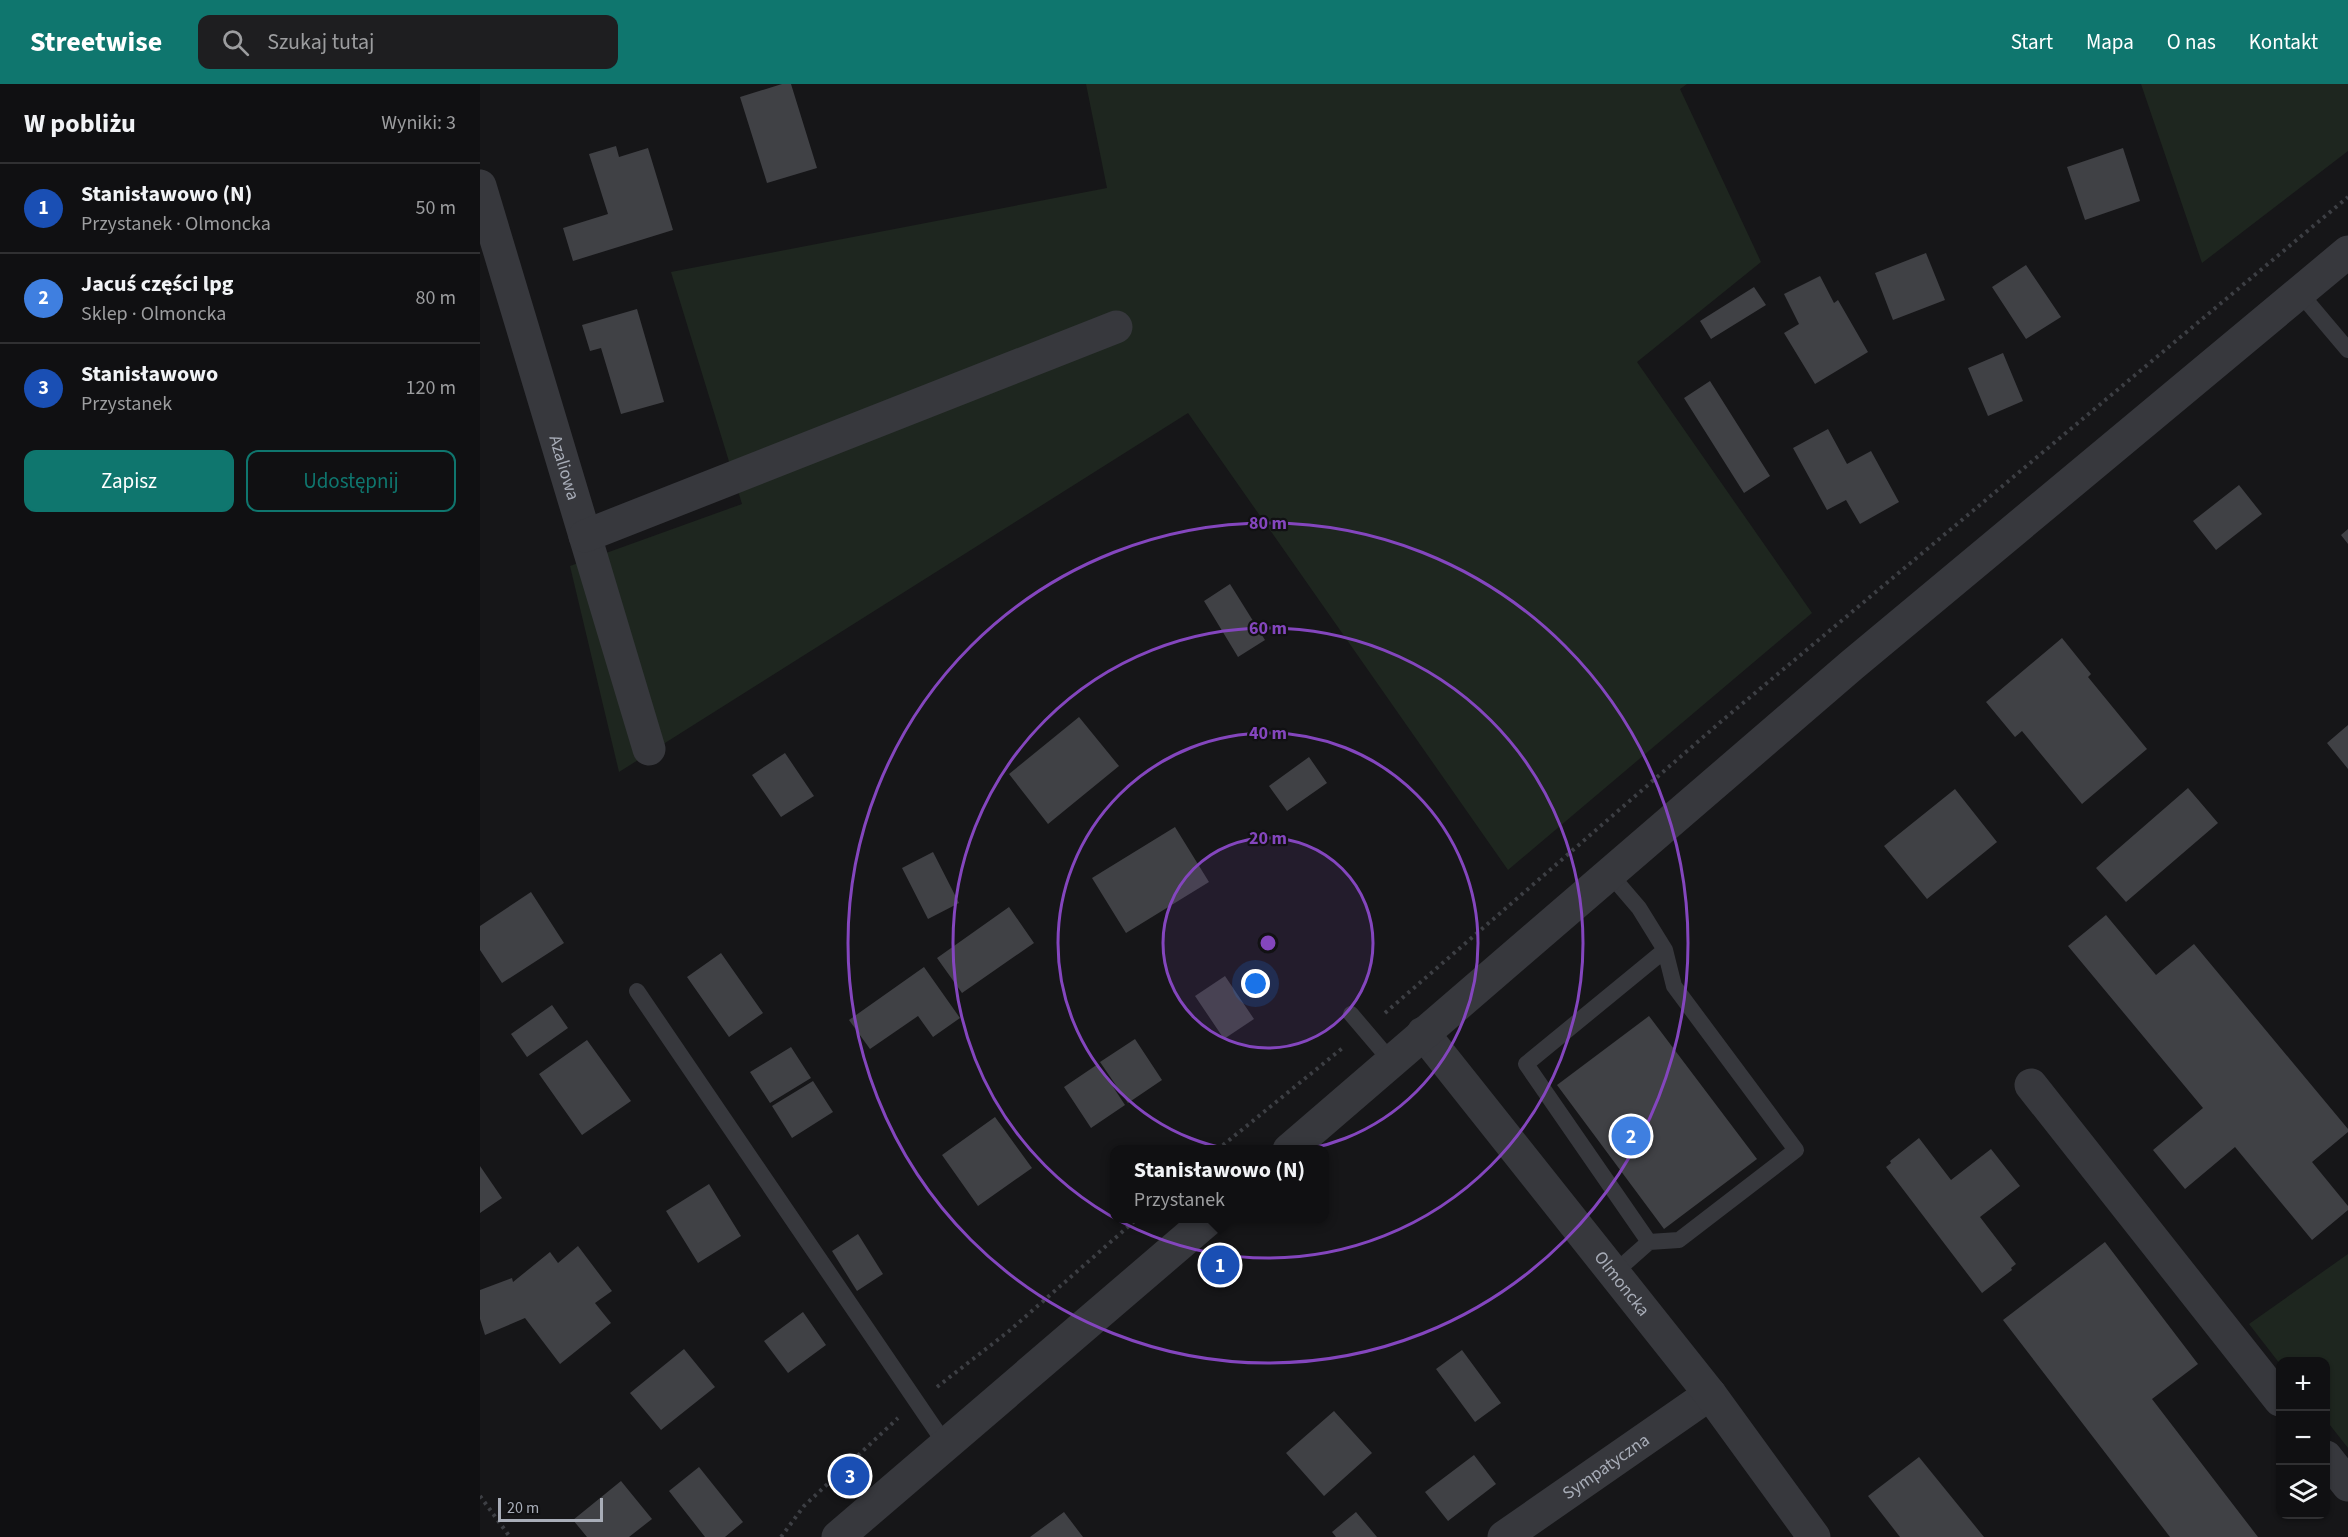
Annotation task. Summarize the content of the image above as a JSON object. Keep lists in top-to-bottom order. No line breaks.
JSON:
{"streets":{"street":["Azaliowa","Olmoncka","Sympatyczna"]},"crossings":[["Olmoncka","Sympatyczna"]],"scale_bar":"20 m","page":{"header":"Streetwise","search":"Szukaj tutaj","nav":["Start","Mapa","O nas","Kontakt"],"heading":["W pobliżu","Wyniki: 3"],"list":[{"mark":"1","name":"Stanisławowo (N)","note":"Przystanek · Olmoncka","value":"50 m"},{"mark":"2","name":"Jacuś części lpg","note":"Sklep · Olmoncka","value":"80 m"},{"mark":"3","name":"Stanisławowo","note":"Przystanek","value":"120 m"}],"buttons":["Zapisz","Udostępnij"],"pins":["2","1","3"],"popup":["Stanisławowo (N)","Przystanek"],"map_buttons":["+","−"],"scale":"20 m"},"rings":["80 m","60 m","40 m","20 m"]}
